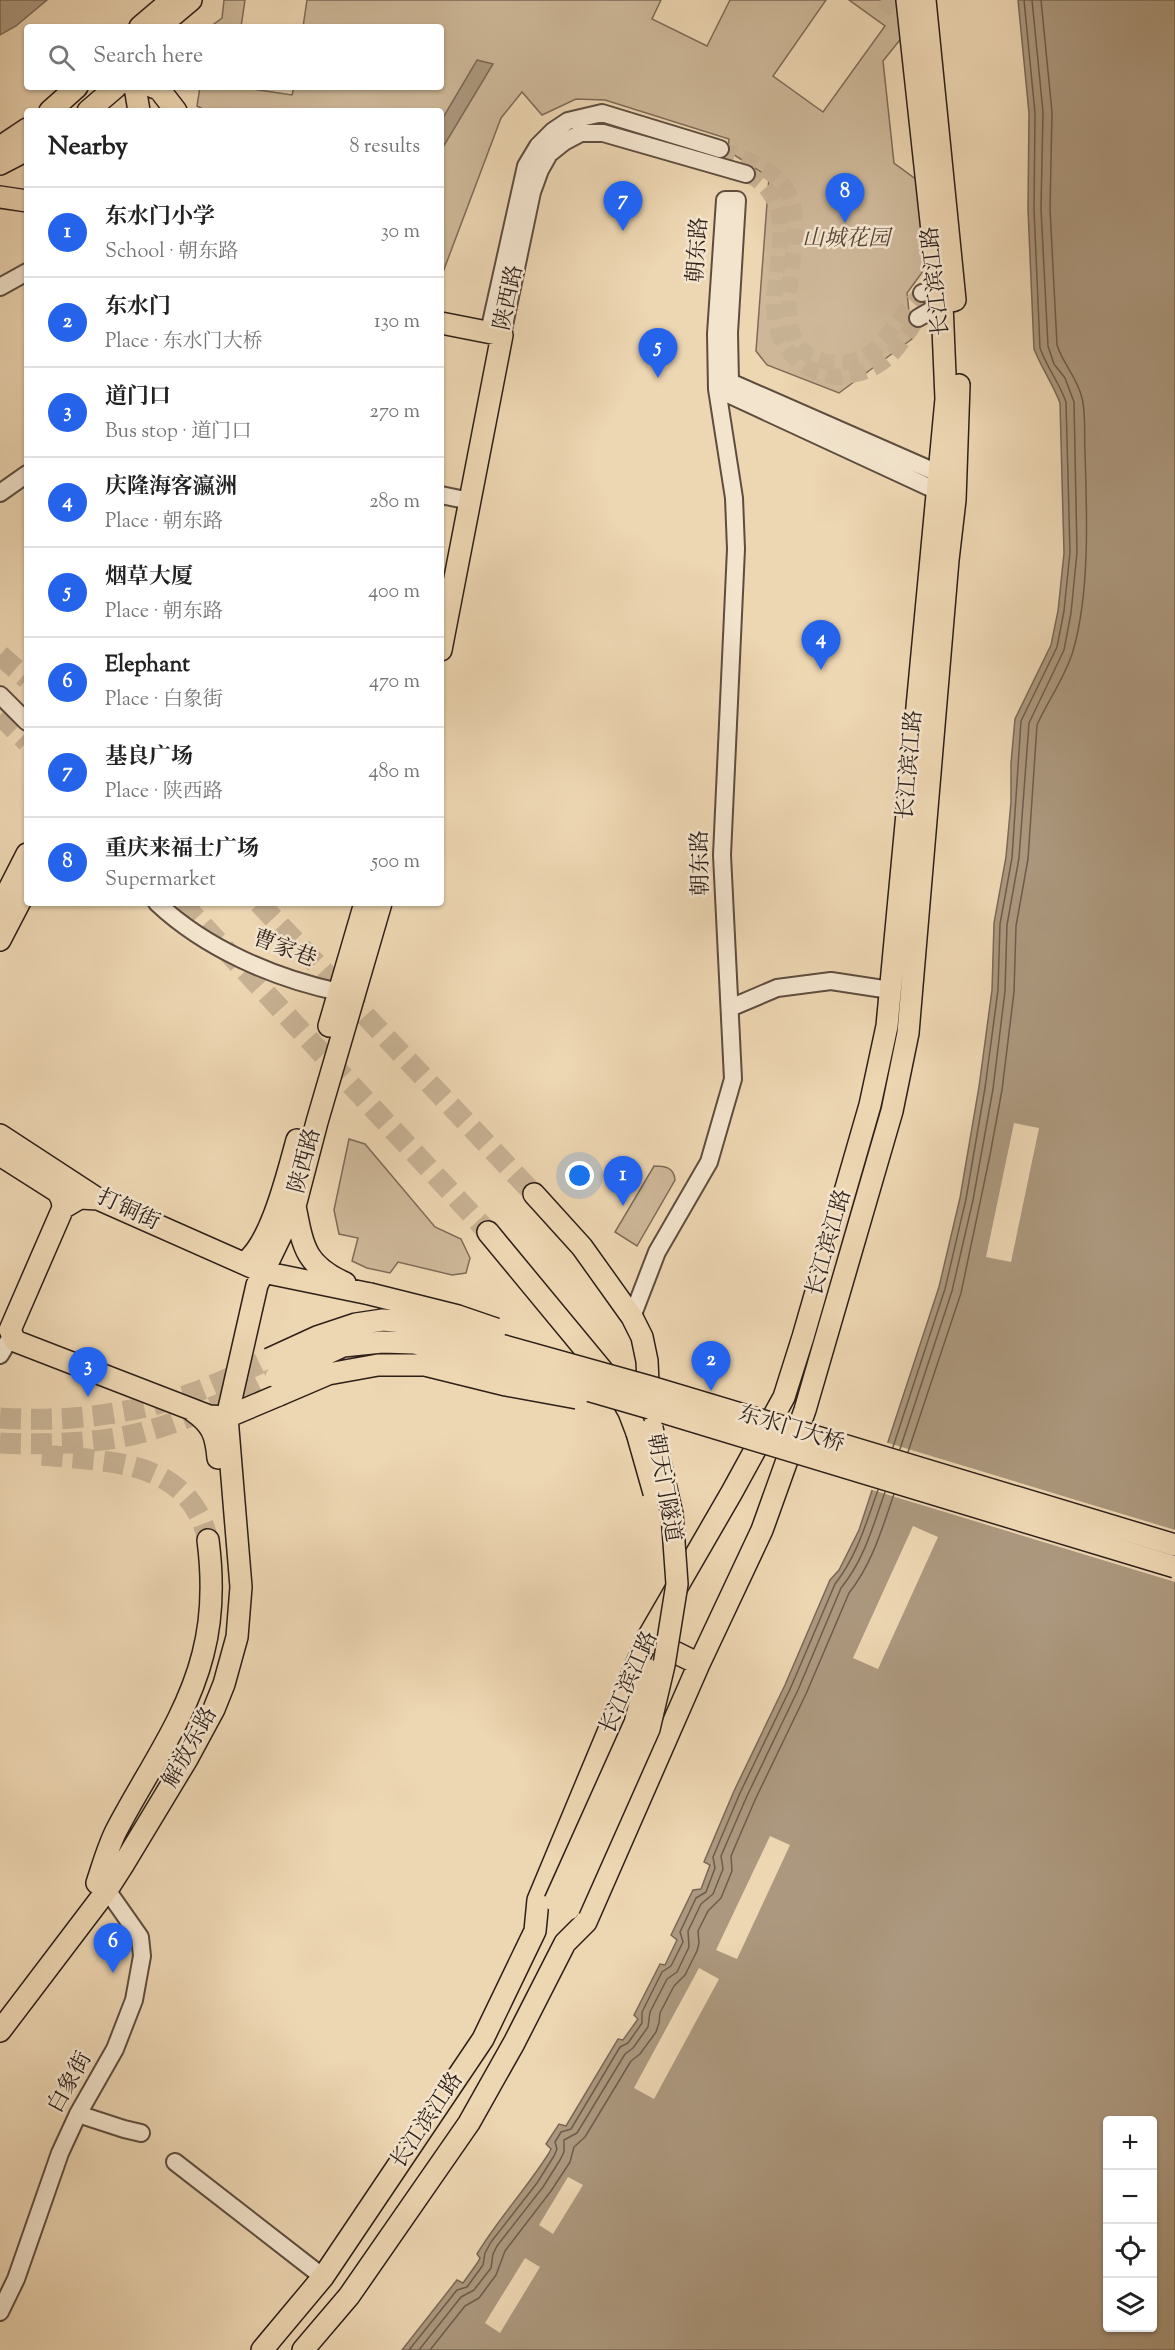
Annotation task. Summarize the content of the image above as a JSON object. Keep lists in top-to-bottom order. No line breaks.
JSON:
{"streets":{"main road":["长江滨江路","陕西路","打铜街","东水门大桥","朝天门隧道","解放东路"],"street":["朝东路","曹家巷","白象街"]},"crossings":[["朝东路","朝天门隧道"],["长江滨江路","朝天门隧道"],["陕西路","曹家巷"],["陕西路","打铜街"],["陕西路","解放东路"],["打铜街","东水门大桥"],["解放东路","白象街"]],"parks":["山城花园"],"page":{"search":"Search here","heading":["Nearby","8 results"],"pins":["8","7","5","4","1","2","3","6"],"list":[{"mark":"1","name":"东水门小学","note":"School · 朝东路","value":"30 m"},{"mark":"2","name":"东水门","note":"Place · 东水门大桥","value":"130 m"},{"mark":"3","name":"道门口","note":"Bus stop · 道门口","value":"270 m"},{"mark":"4","name":"庆隆海客瀛洲","note":"Place · 朝东路","value":"280 m"},{"mark":"5","name":"烟草大厦","note":"Place · 朝东路","value":"400 m"},{"mark":"6","name":"Elephant","note":"Place · 白象街","value":"470 m"},{"mark":"7","name":"基良广场","note":"Place · 陕西路","value":"480 m"},{"mark":"8","name":"重庆来福士广场","note":"Supermarket","value":"500 m"}],"map_buttons":["+","−"]}}
